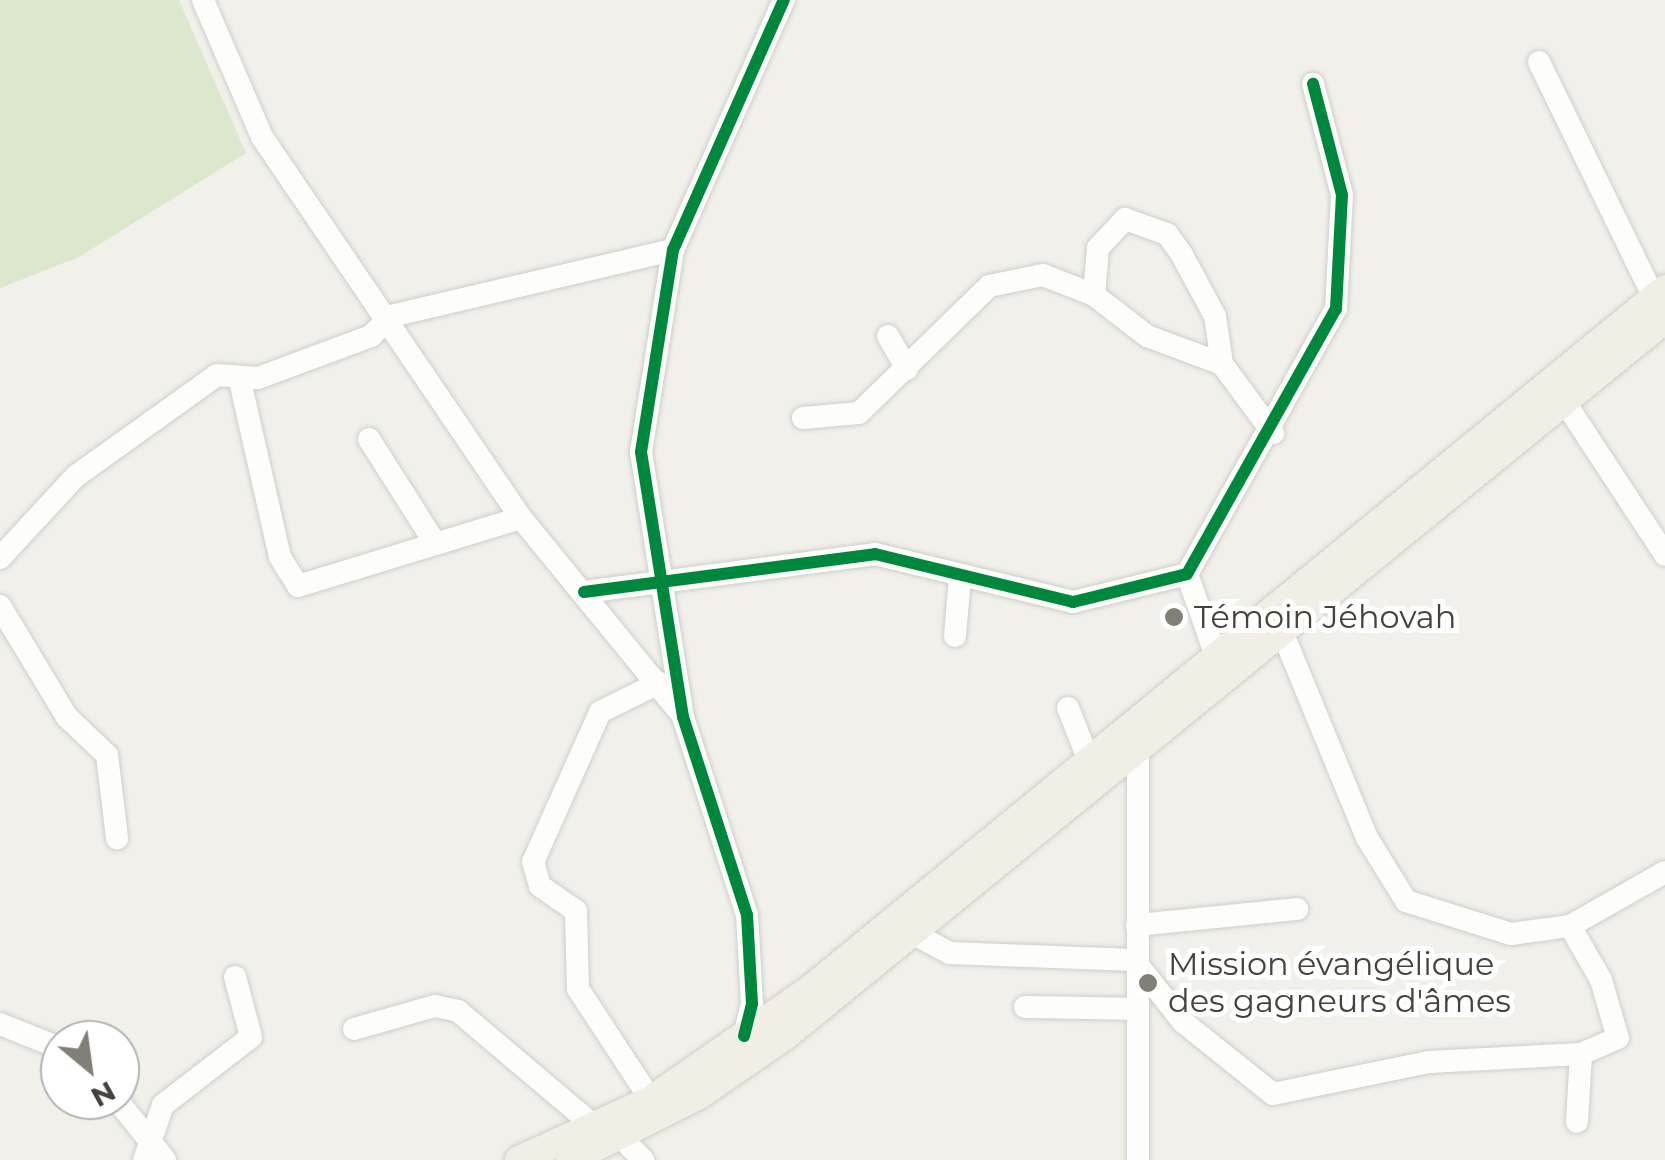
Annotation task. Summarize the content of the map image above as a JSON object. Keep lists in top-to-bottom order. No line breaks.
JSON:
{"places":["Témoin Jéhovah","Mission évangélique des gagneurs d'âmes"],"north":"bottom right"}
